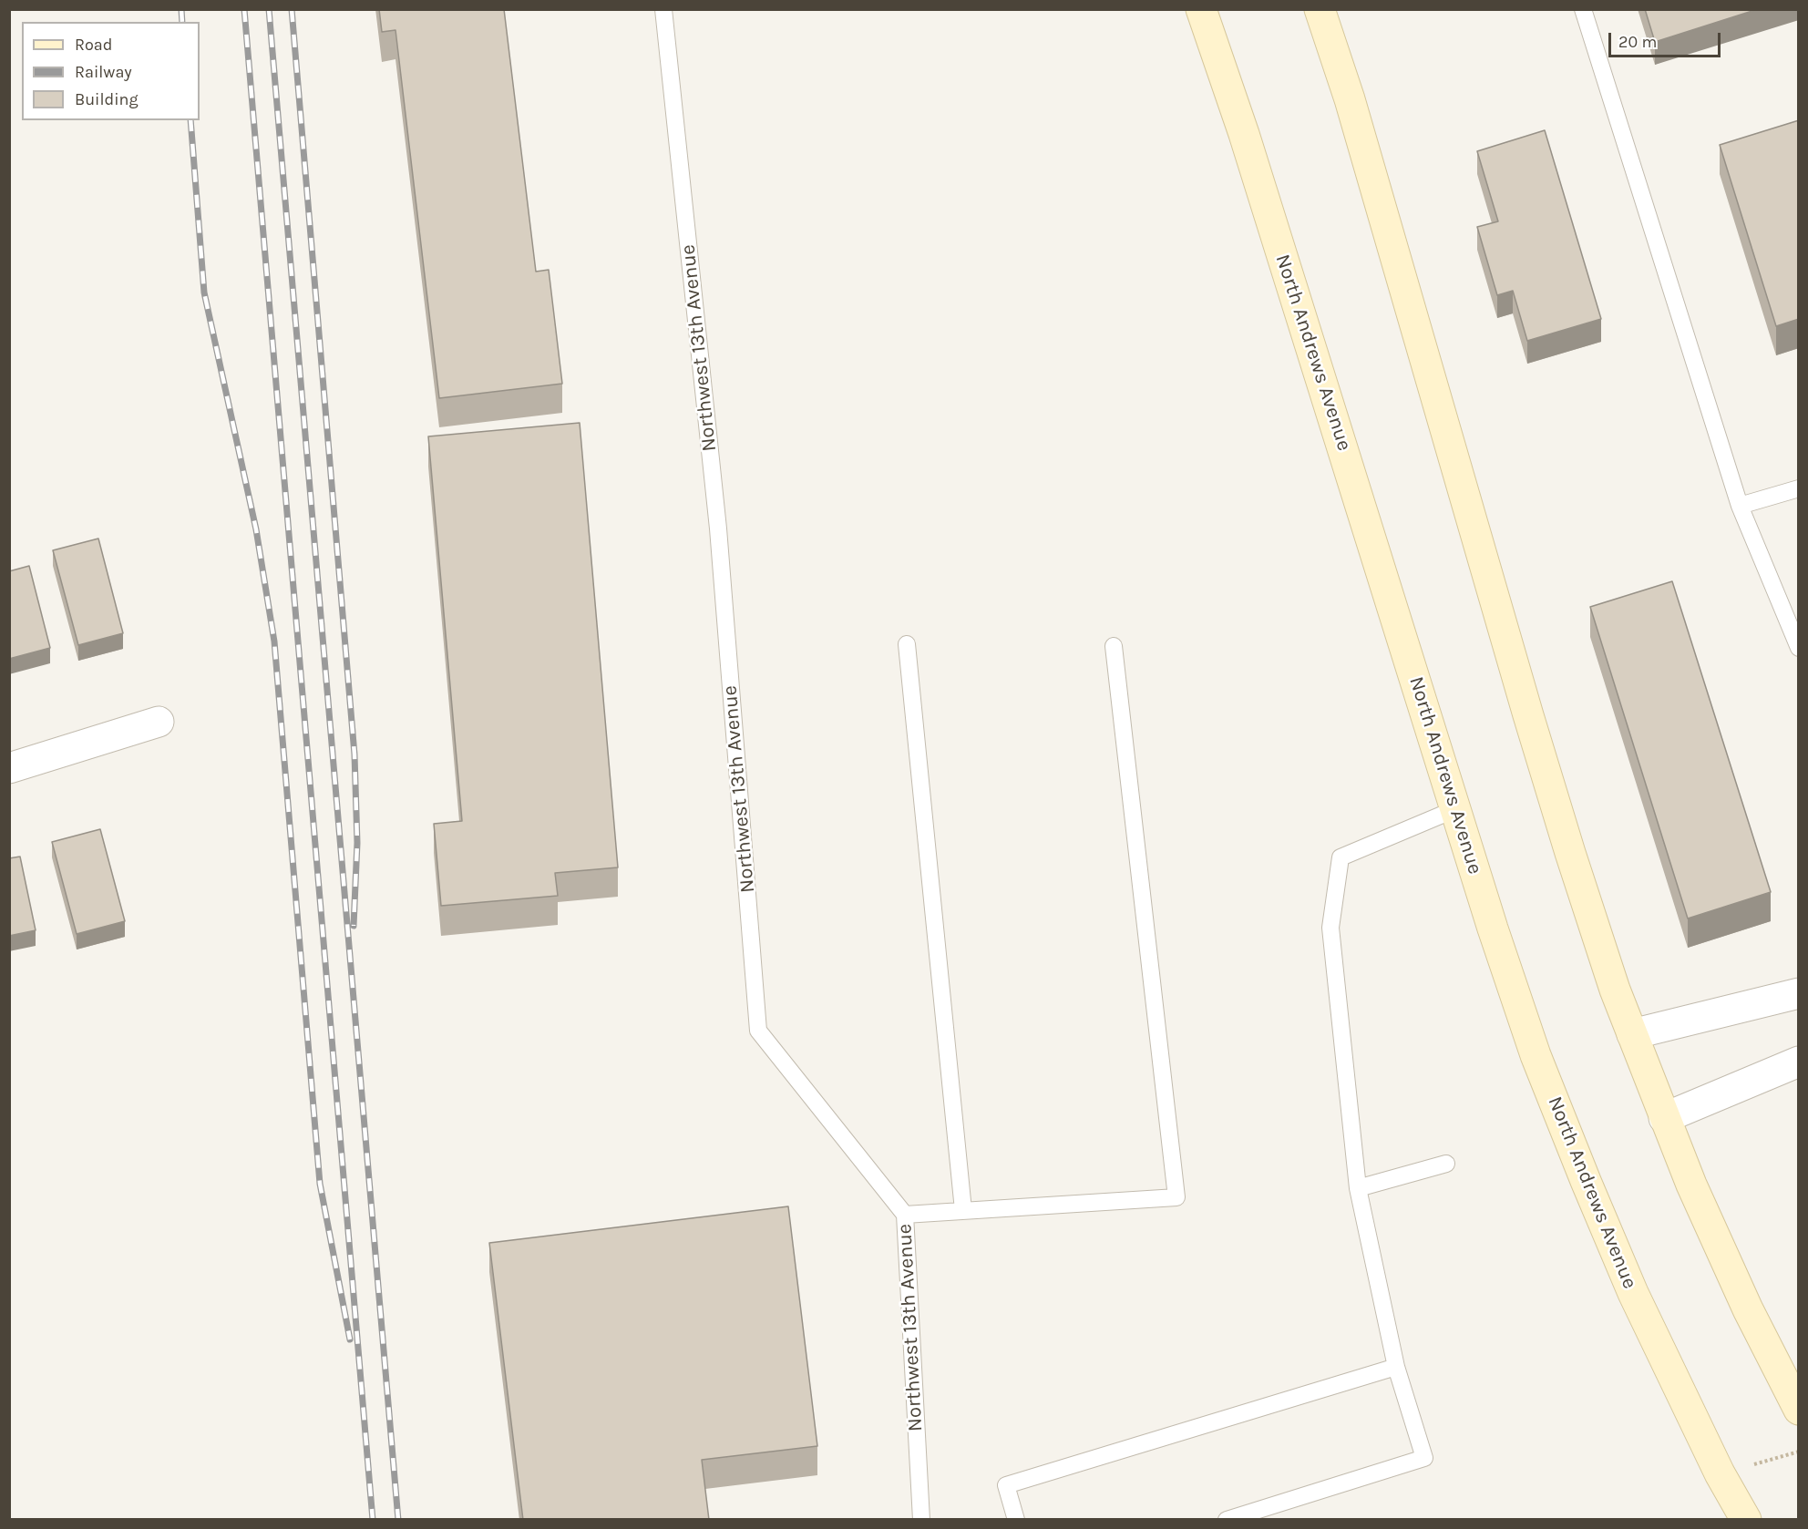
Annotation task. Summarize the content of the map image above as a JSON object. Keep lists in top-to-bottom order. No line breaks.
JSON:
{"streets":{"main road":["North Andrews Avenue"],"lane":["Northwest 13th Avenue"]},"legend":["Road","Railway","Building"],"scale_bar":"20 m"}
